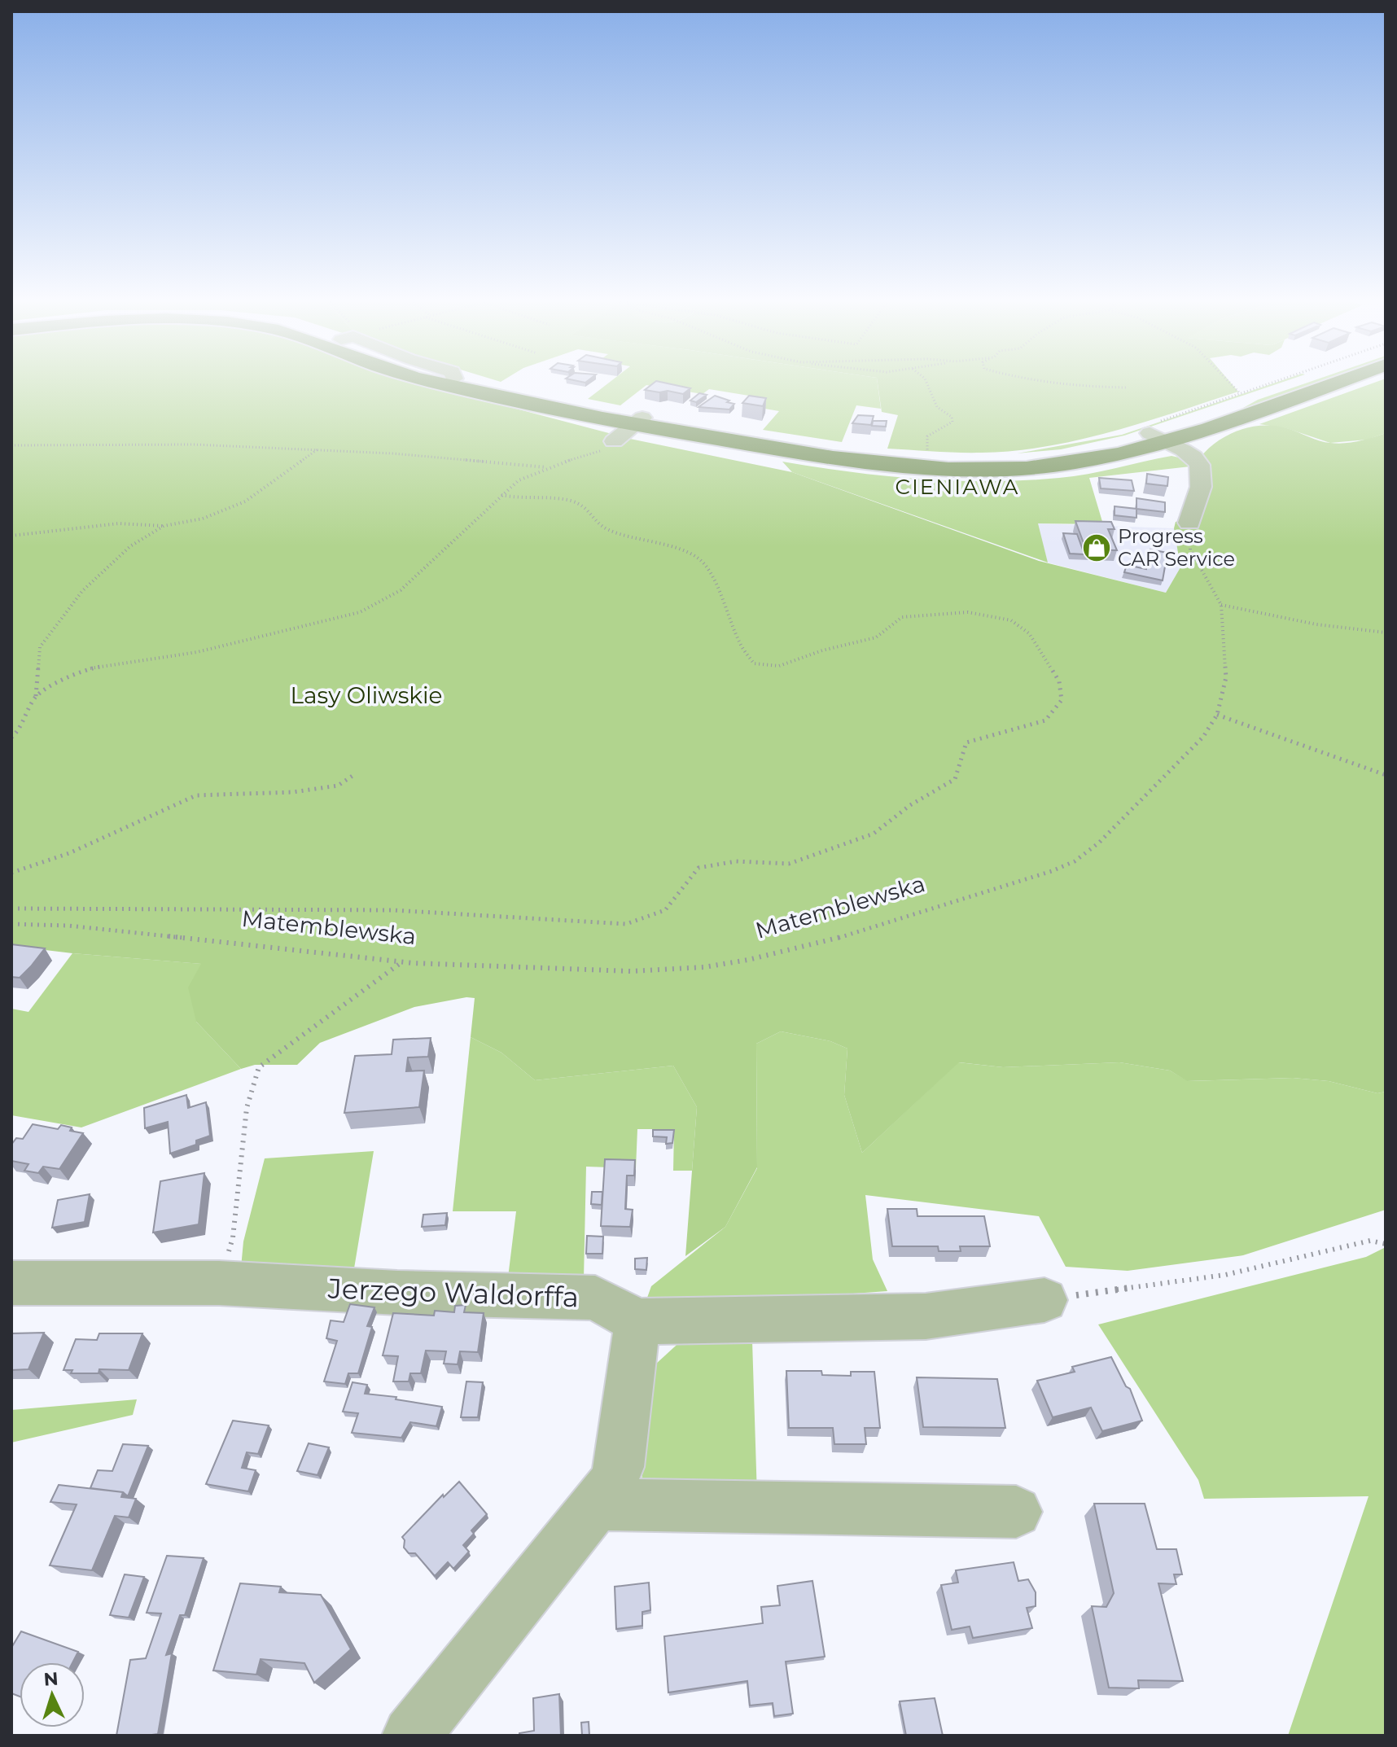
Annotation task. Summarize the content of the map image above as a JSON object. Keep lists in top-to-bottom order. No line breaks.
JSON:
{"streets":{"street":["Jerzego Waldorffa"],"path":["Matemblewska"]},"districts":["CIENIAWA"],"parks":["Lasy Oliwskie"],"places":{"shop":["Progress CAR Service"]},"north":"top"}
